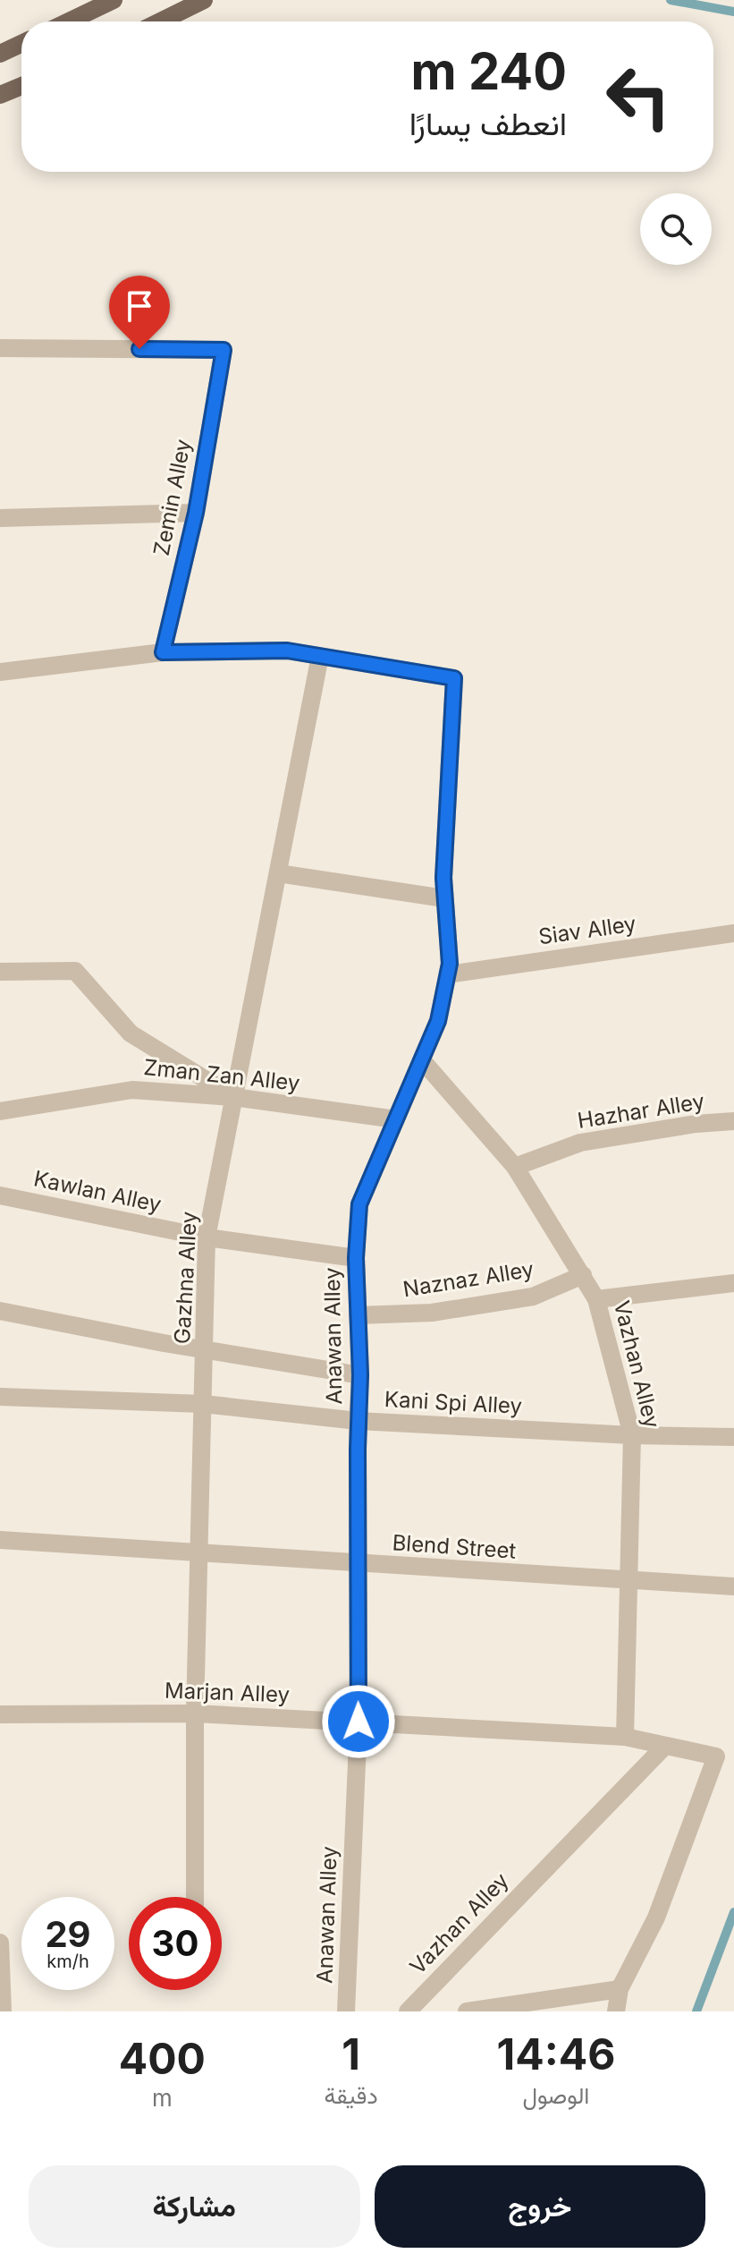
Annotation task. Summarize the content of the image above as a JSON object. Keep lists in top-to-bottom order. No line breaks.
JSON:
{"streets":{"street":["Zemin Alley","Siav Alley","Zman Zan Alley","Hazhar Alley","Kawlan Alley","Gazhna Alley","Naznaz Alley","Anawan Alley","Vazhan Alley","Kani Spi Alley","Blend Street","Marjan Alley"]},"crossings":[["Siav Alley","Anawan Alley"],["Zman Zan Alley","Gazhna Alley"],["Zman Zan Alley","Anawan Alley"],["Hazhar Alley","Vazhan Alley"],["Kawlan Alley","Gazhna Alley"],["Kawlan Alley","Anawan Alley"],["Gazhna Alley","Anawan Alley"],["Gazhna Alley","Kani Spi Alley"],["Gazhna Alley","Blend Street"],["Gazhna Alley","Marjan Alley"],["Naznaz Alley","Anawan Alley"],["Naznaz Alley","Vazhan Alley"],["Anawan Alley","Vazhan Alley"],["Anawan Alley","Kani Spi Alley"],["Anawan Alley","Blend Street"],["Anawan Alley","Marjan Alley"],["Vazhan Alley","Kani Spi Alley"],["Vazhan Alley","Blend Street"],["Vazhan Alley","Marjan Alley"]],"page":{"turn":["240 m","انعطف يسارًا"],"speed":"29 km/h","limit":"30","eta":["14:46","الوصول","1","دقيقة","400","m"],"buttons":["خروج","مشاركة"]}}
